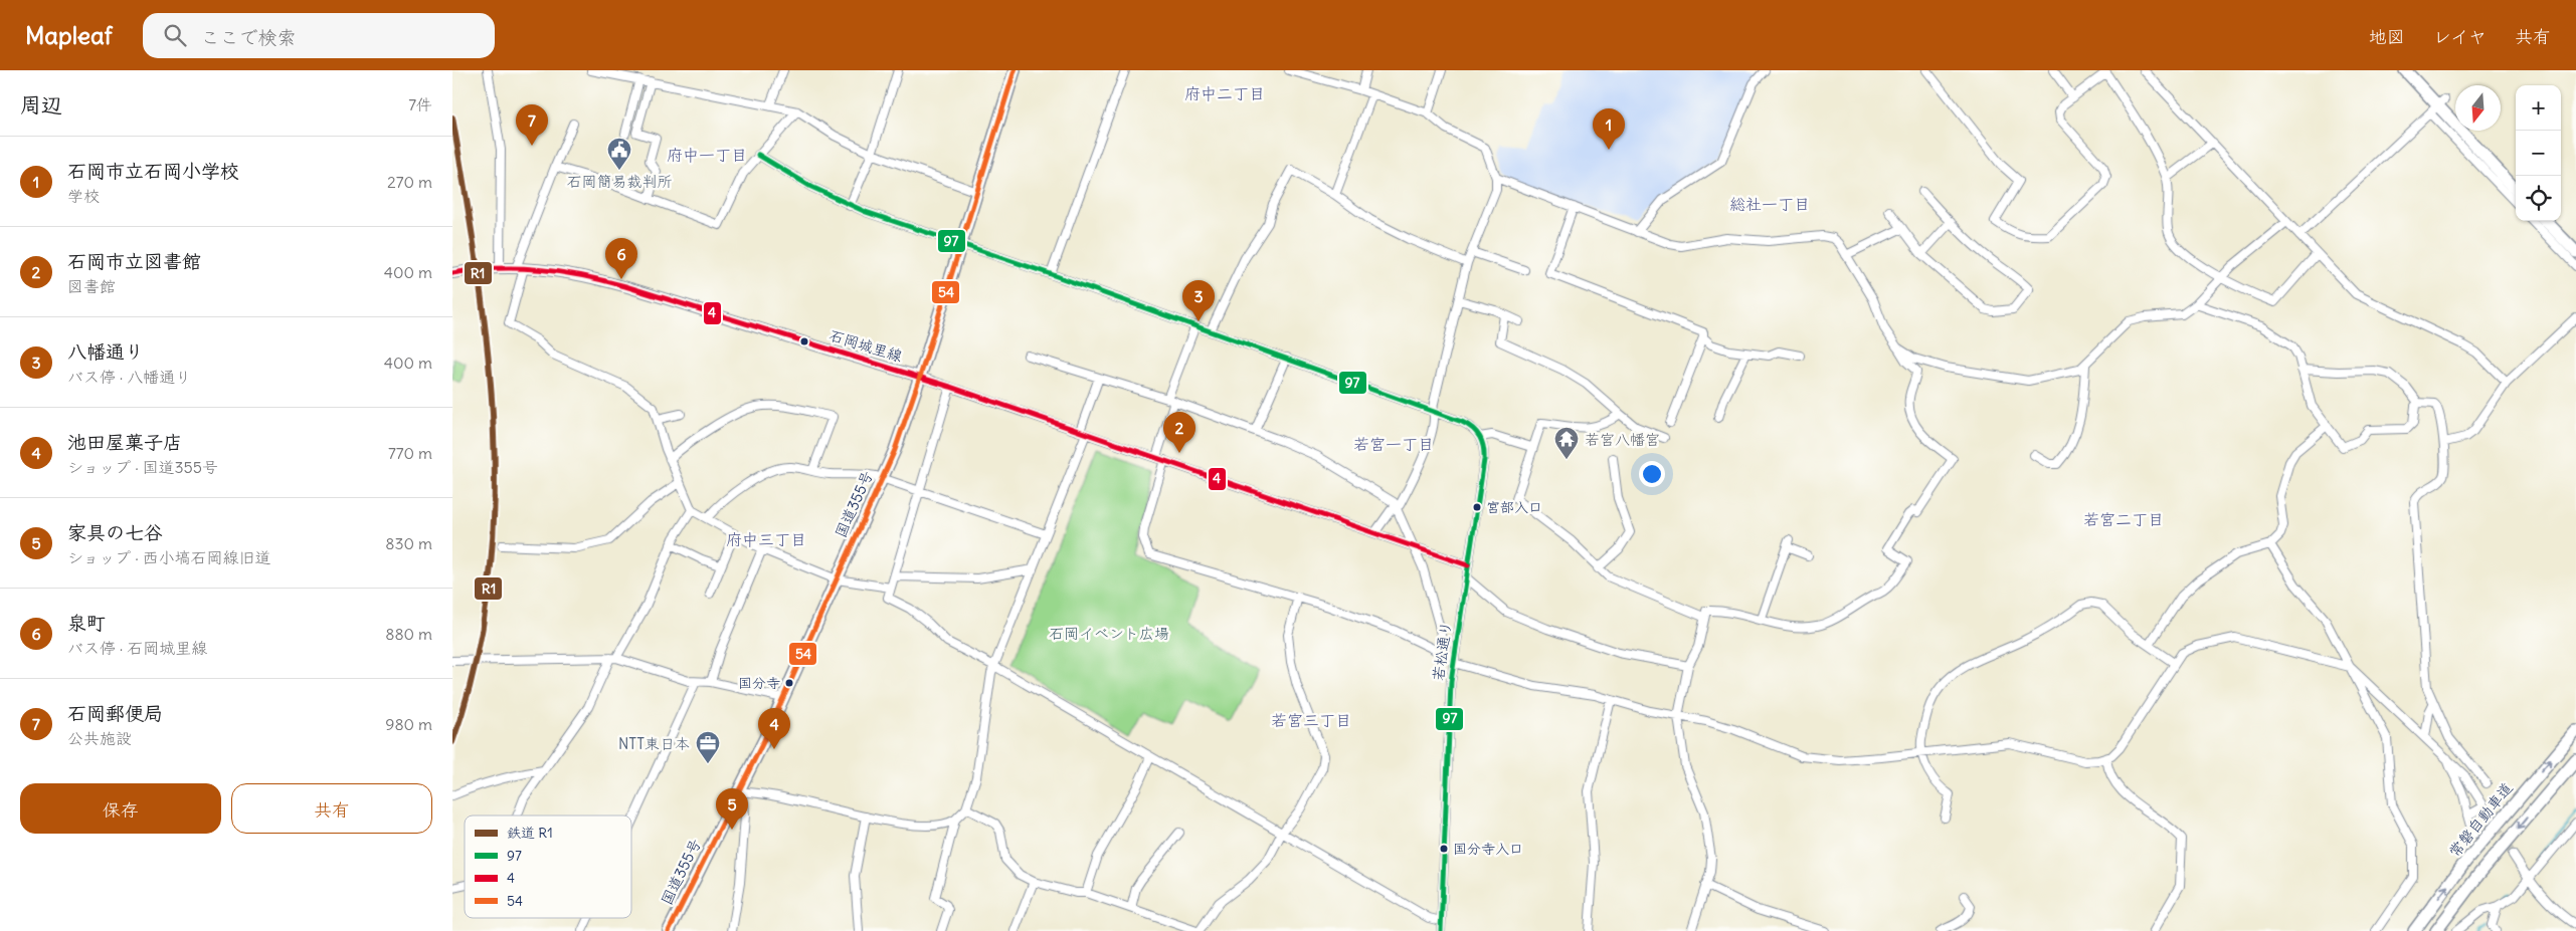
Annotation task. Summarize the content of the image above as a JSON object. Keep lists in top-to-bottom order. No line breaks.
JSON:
{"streets":{"highway":["国道355号","常磐自動車道"],"main road":["石岡城里線"],"street":["若松通り"]},"crossings":[["石岡城里線","国道355号"]],"districts":["府中二丁目","府中一丁目","総社一丁目","若宮一丁目","若宮二丁目","府中三丁目","若宮三丁目"],"parks":["石岡イベント広場"],"places":{"public building":["石岡簡易裁判所"],"temple":["若宮八幡宮"],"other":["宮部入口","国分寺","国分寺入口"],"office":["NTT東日本"]},"lines":["transit line 54","rail line R1","transit line 97","transit line 4"],"legend":["鉄道 R1","97","4","54"],"north":"bottom","page":{"header":"Mapleaf","search":"ここで検索","nav":["地図","レイヤ","共有"],"heading":["周辺","7件"],"map_buttons":["+","−"],"pins":["7","1","6","3","2","4","5"],"list":[{"mark":"1","name":"石岡市立石岡小学校","note":"学校","value":"270 m"},{"mark":"2","name":"石岡市立図書館","note":"図書館","value":"400 m"},{"mark":"3","name":"八幡通り","note":"バス停 · 八幡通り","value":"400 m"},{"mark":"4","name":"池田屋菓子店","note":"ショップ · 国道355号","value":"770 m"},{"mark":"5","name":"家具の七谷","note":"ショップ · 西小塙石岡線旧道","value":"830 m"},{"mark":"6","name":"泉町","note":"バス停 · 石岡城里線","value":"880 m"},{"mark":"7","name":"石岡郵便局","note":"公共施設","value":"980 m"}],"buttons":["保存","共有"]}}
